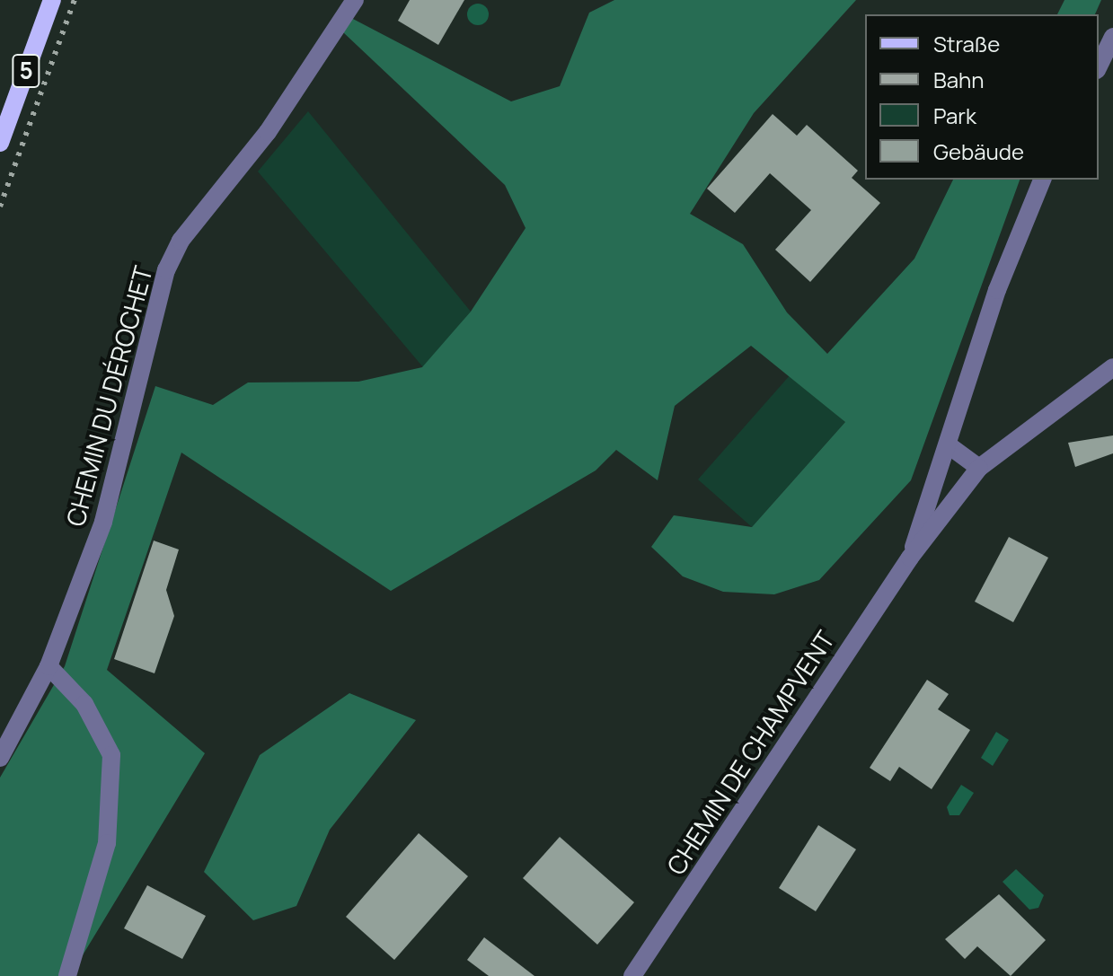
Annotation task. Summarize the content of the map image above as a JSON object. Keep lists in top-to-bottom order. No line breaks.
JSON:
{"streets":{"main road":["5"],"street":["CHEMIN DU DÉROCHET","CHEMIN DE CHAMPVENT"]},"legend":["Straße","Bahn","Park","Gebäude"]}
